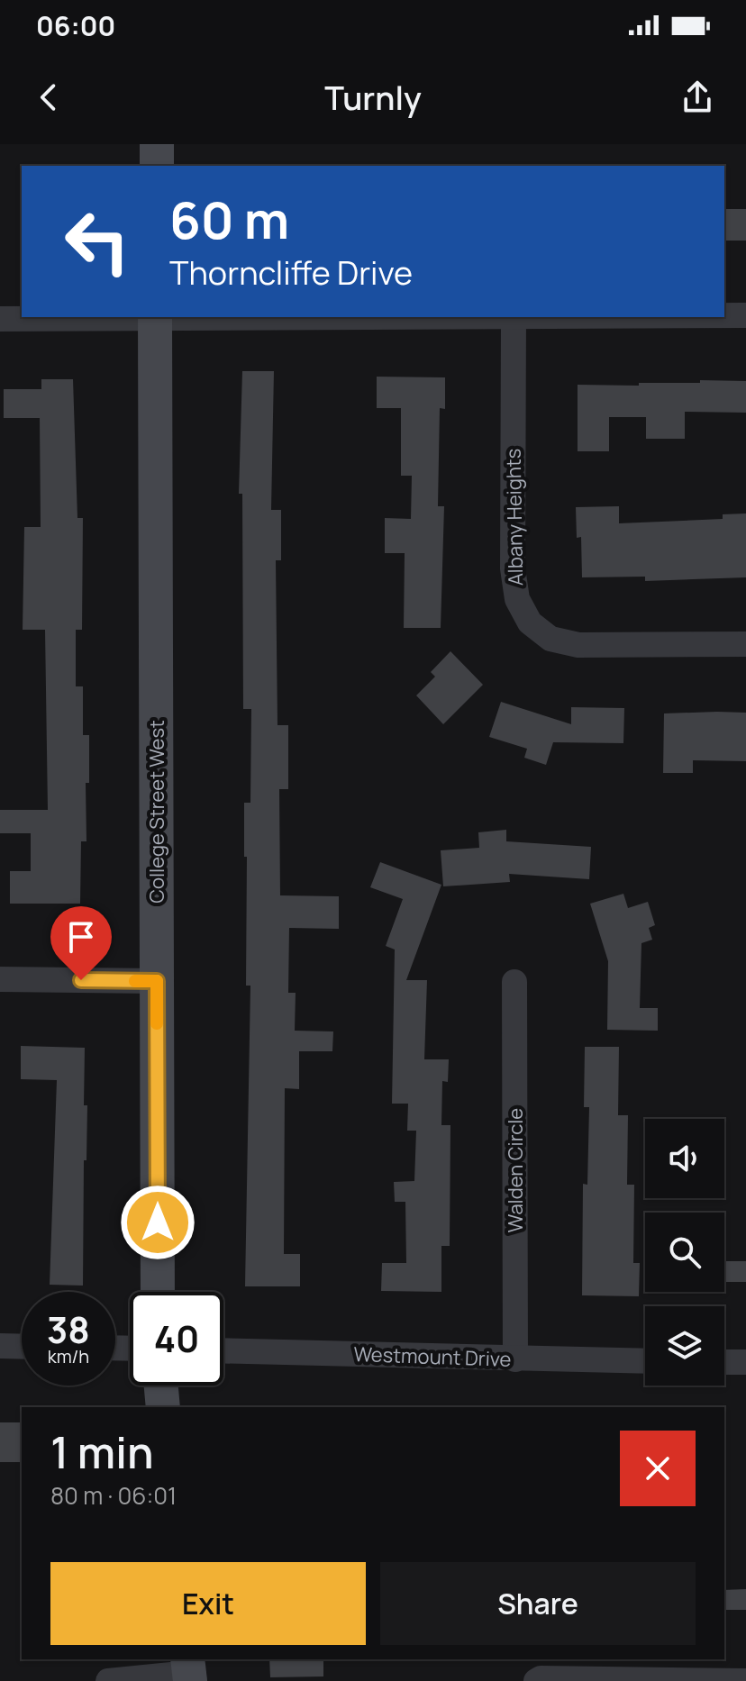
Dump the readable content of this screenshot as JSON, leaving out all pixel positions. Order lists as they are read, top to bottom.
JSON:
{
  "streets": {
    "street": [
      "Albany Heights",
      "College Street West",
      "Walden Circle",
      "Westmount Drive"
    ]
  },
  "crossings": [
    ["Walden Circle", "Westmount Drive"]
  ],
  "page": {
    "status": "06:00",
    "header": "Turnly",
    "turn": ["60 m", "Thorncliffe Drive"],
    "speed": "38 km/h",
    "limit": "40",
    "heading": ["1 min", "80 m · 06:01"],
    "buttons": ["Exit", "Share"]
  }
}
